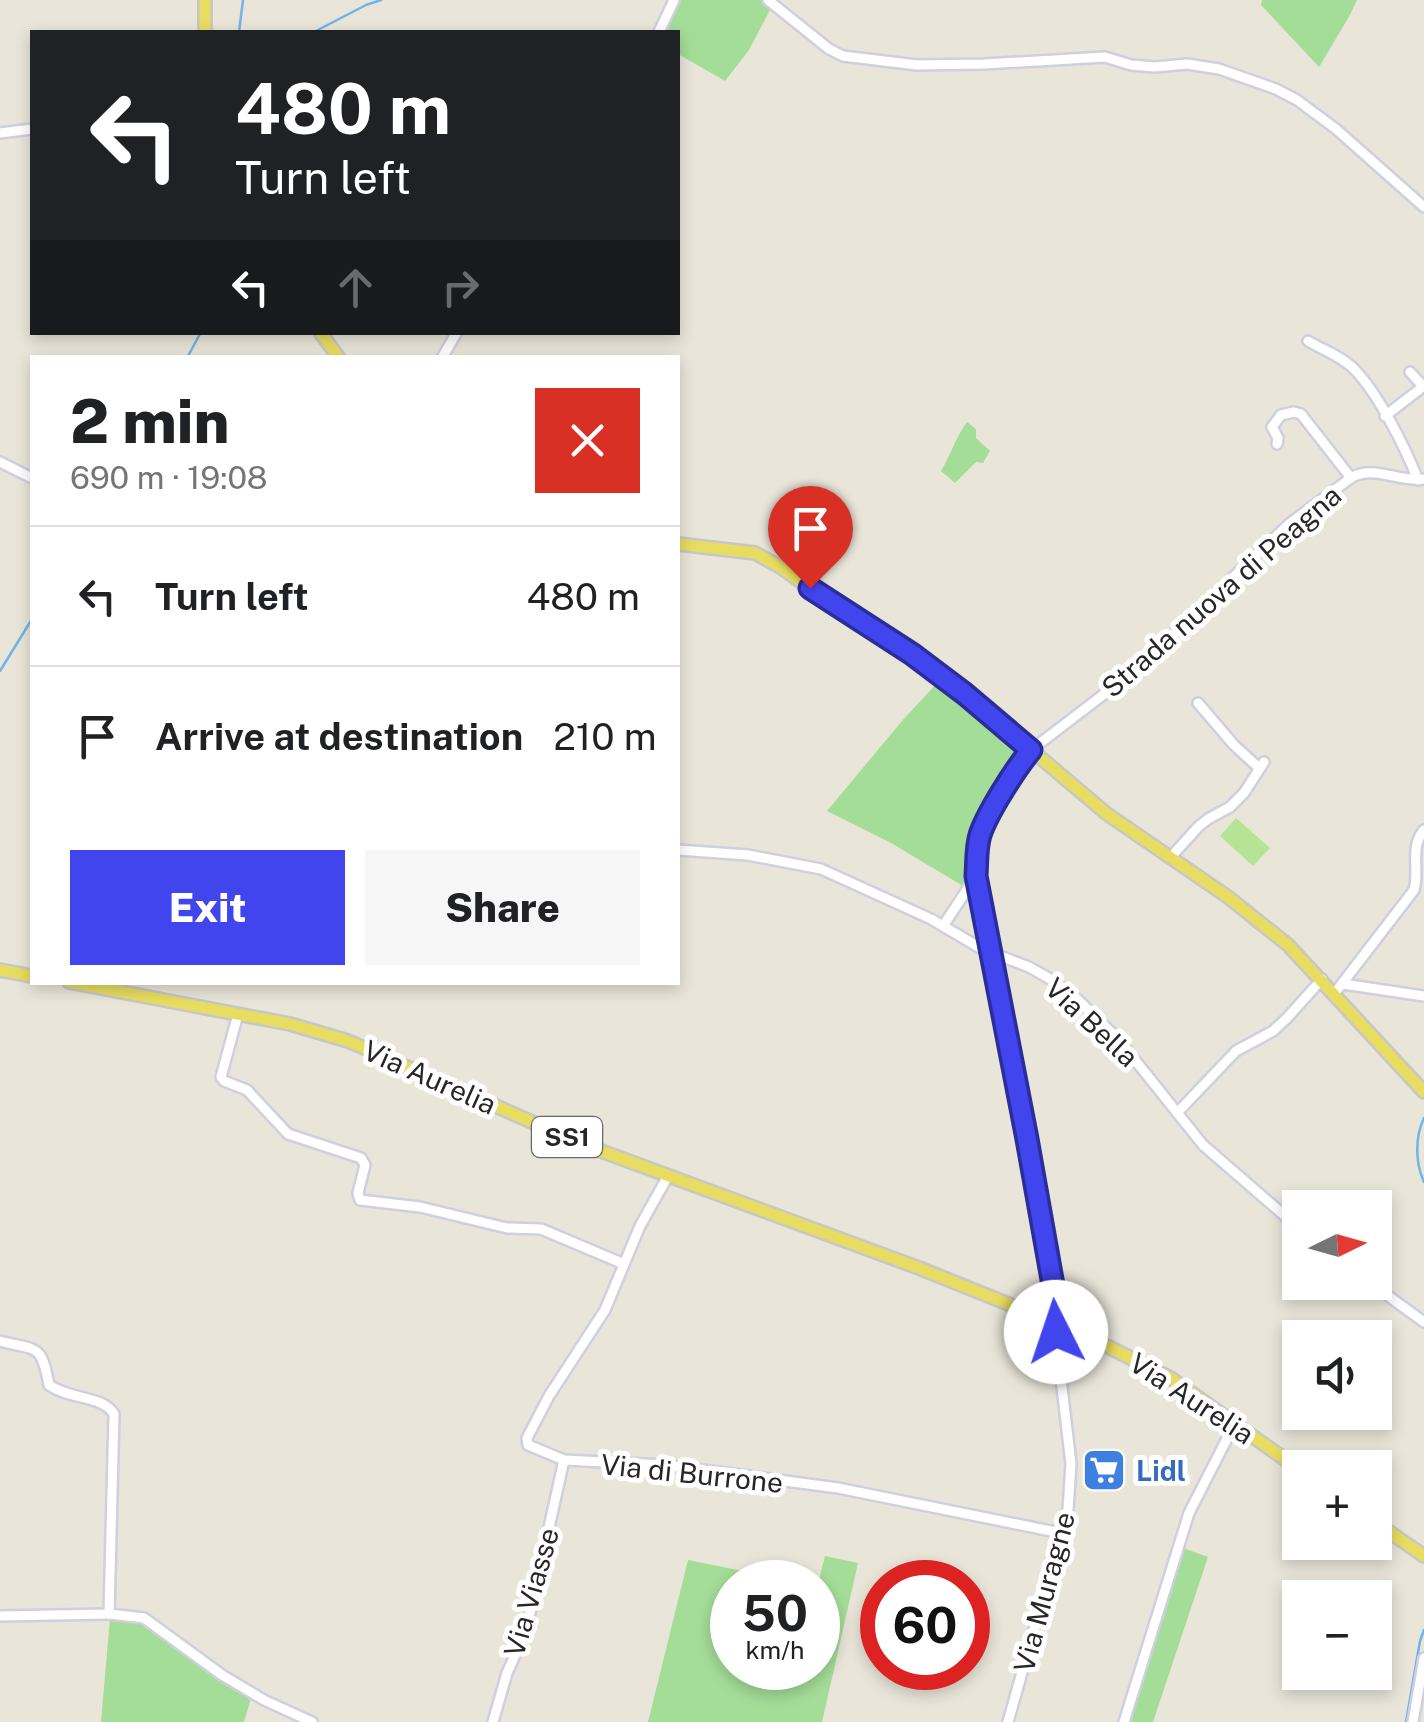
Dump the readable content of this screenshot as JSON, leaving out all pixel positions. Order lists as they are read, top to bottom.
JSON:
{
  "streets": {
    "main road": ["Via Aurelia", "SS1"],
    "street": [
      "Strada nuova di Peagna",
      "Via Bella",
      "Via di Burrone",
      "Via Viasse",
      "Via Muragne"
    ]
  },
  "crossings": [
    ["Via Aurelia", "Via di Burrone"],
    ["Via Aurelia", "Via Muragne"],
    ["Via di Burrone", "Via Viasse"],
    ["Via di Burrone", "Via Muragne"]
  ],
  "places": {
    "supermarket": ["Lidl"]
  },
  "north": "right",
  "page": {
    "turn": ["480 m", "Turn left"],
    "heading": ["2 min", "690 m · 19:08"],
    "list": [
      {
        "name": "Turn left",
        "value": "480 m"
      },
      {
        "name": "Arrive at destination",
        "value": "210 m"
      }
    ],
    "buttons": ["Exit", "Share"],
    "map_buttons": ["+", "−"],
    "speed": "50 km/h",
    "limit": "60"
  }
}
